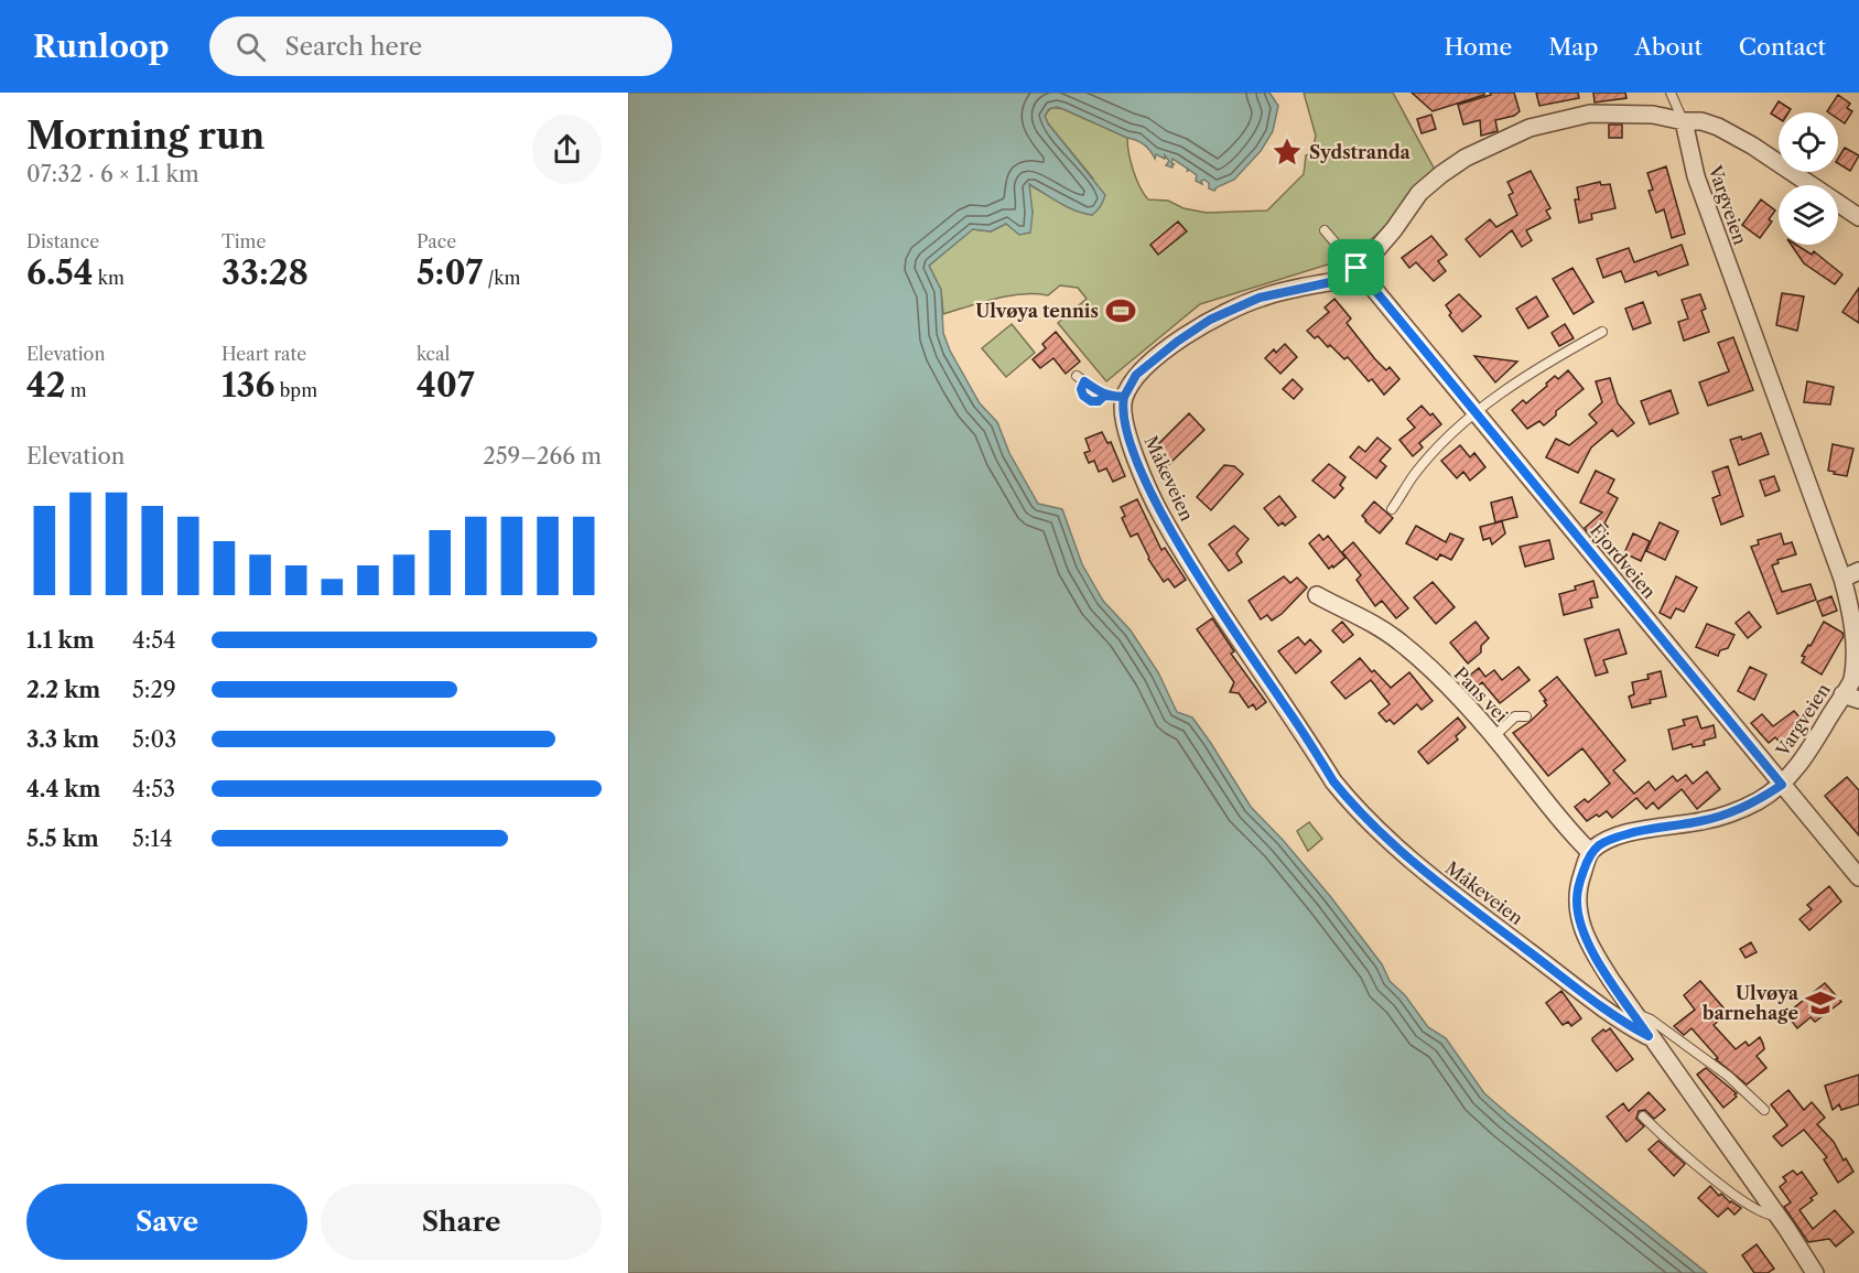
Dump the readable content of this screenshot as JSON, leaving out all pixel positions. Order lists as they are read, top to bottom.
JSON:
{
  "streets": {
    "street": [
      "Vargveien",
      "Måkeveien",
      "Fjordveien",
      "Pans vei"
    ]
  },
  "crossings": [
    ["Vargveien", "Fjordveien"],
    ["Vargveien", "Pans vei"]
  ],
  "places": {
    "place": ["Sydstranda"],
    "sports": ["Ulvøya tennis"],
    "school or university": ["Ulvøya barnehage"]
  },
  "page": {
    "header": "Runloop",
    "search": "Search here",
    "nav": [
      "Home",
      "Map",
      "About",
      "Contact"
    ],
    "heading": ["Morning run", "07:32 · 6 × 1.1 km"],
    "stats": [
      ["Distance", "6.54 km"],
      ["Time", "33:28"],
      ["Pace", "5:07 /km"],
      ["Elevation", "42 m"],
      ["Heart rate", "136 bpm"],
      ["kcal", "407"]
    ],
    "chart": ["Elevation", "259–266 m"],
    "list": [
      {
        "name": "1.1 km",
        "note": "4:54"
      },
      {
        "name": "2.2 km",
        "note": "5:29"
      },
      {
        "name": "3.3 km",
        "note": "5:03"
      },
      {
        "name": "4.4 km",
        "note": "4:53"
      },
      {
        "name": "5.5 km",
        "note": "5:14"
      }
    ],
    "buttons": ["Save", "Share"]
  }
}
